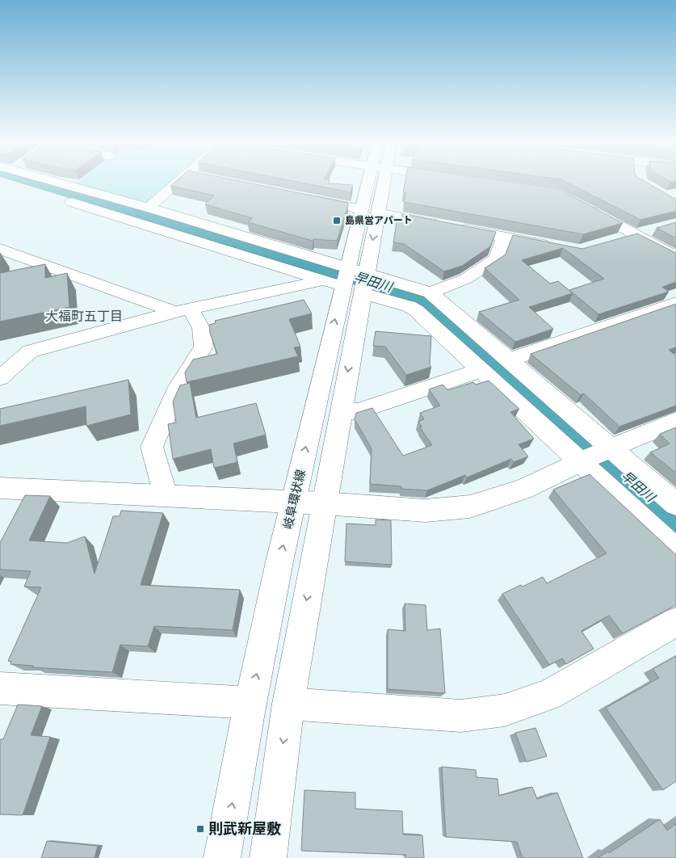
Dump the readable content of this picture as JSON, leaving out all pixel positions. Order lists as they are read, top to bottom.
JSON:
{
  "streets": {
    "street": ["岐阜環状線"]
  },
  "districts": ["大福町五丁目"],
  "water": ["早田川"],
  "places": {
    "transit": ["島県営アパート", "則武新屋敷"]
  }
}
